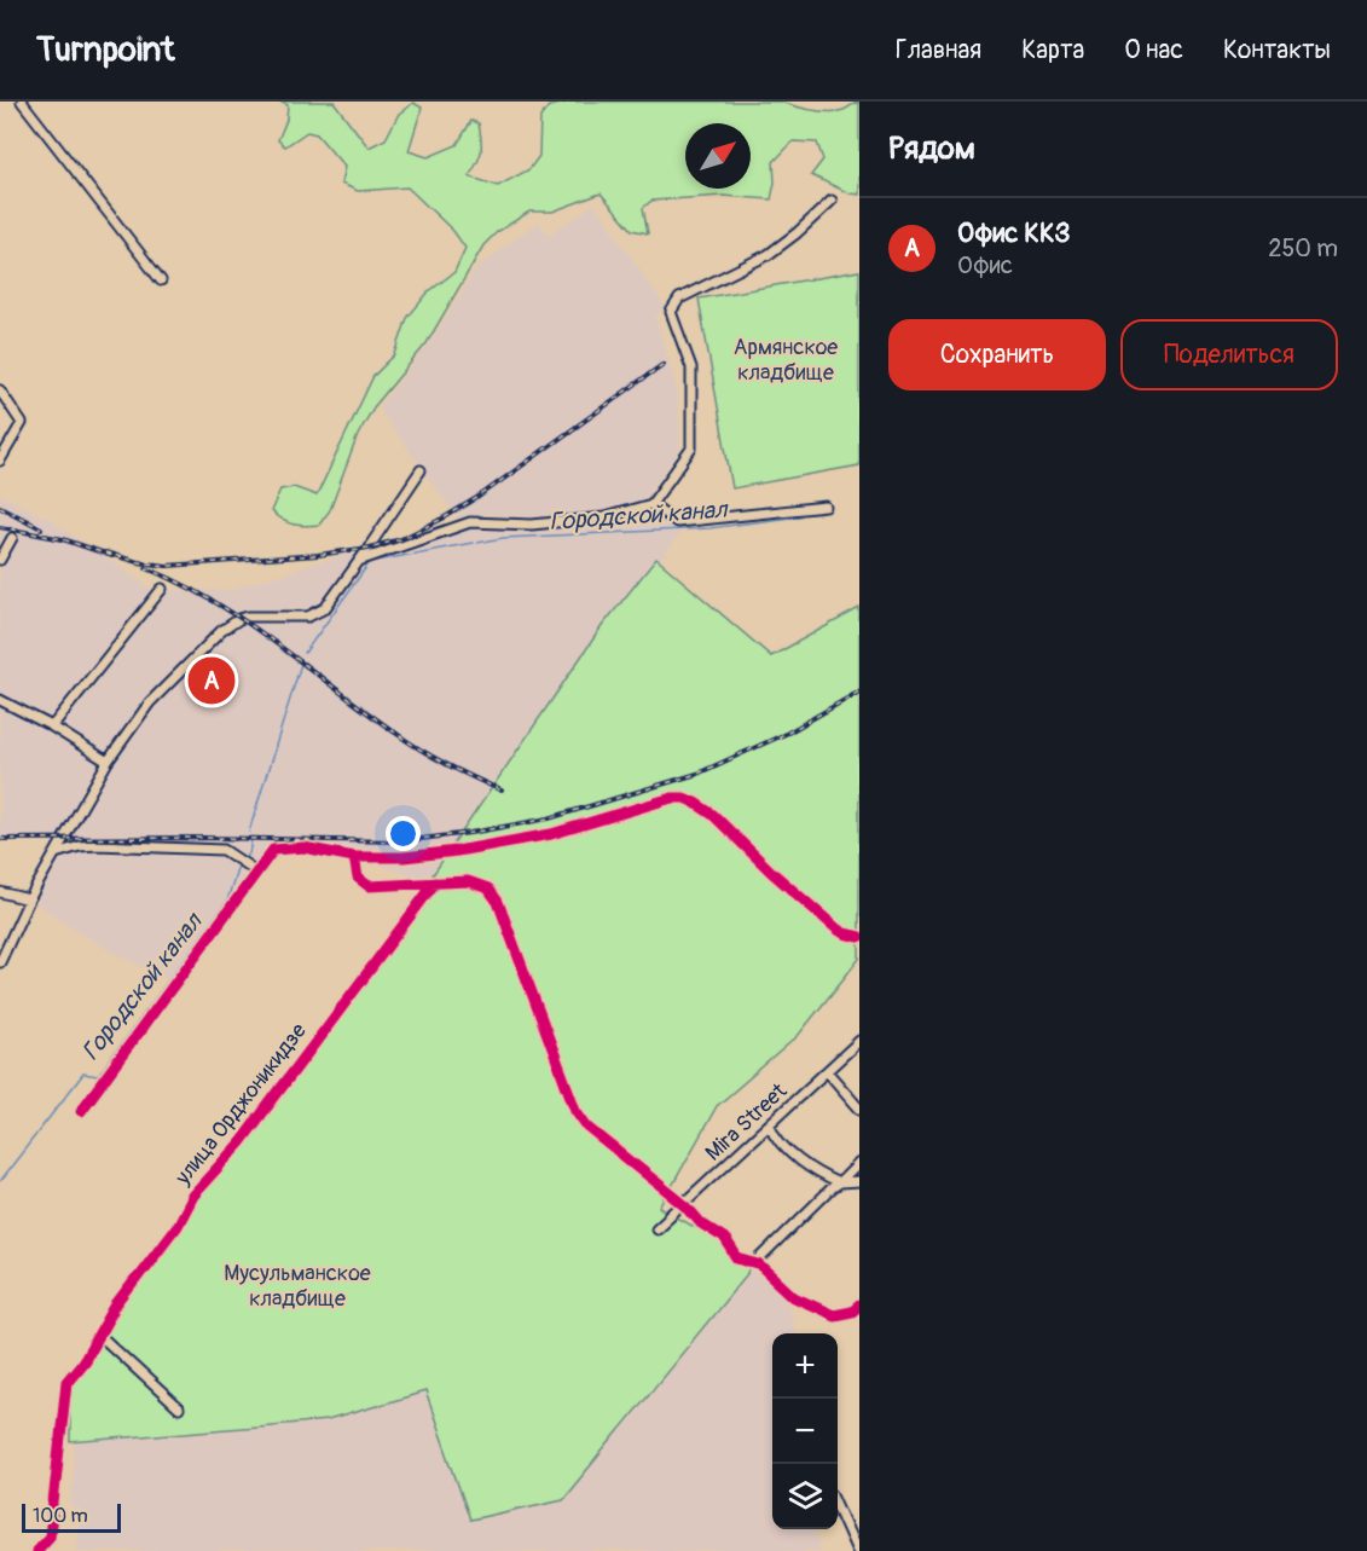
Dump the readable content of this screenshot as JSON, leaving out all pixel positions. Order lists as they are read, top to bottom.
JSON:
{
  "streets": {
    "street": ["улица Орджоникидзе", "Mira Street"]
  },
  "water": ["Городской канал"],
  "parks": ["Армянское кладбище", "Мусульманское кладбище"],
  "scale_bar": "100 m",
  "north": "top right",
  "page": {
    "header": "Turnpoint",
    "nav": [
      "Главная",
      "Карта",
      "О нас",
      "Контакты"
    ],
    "heading": "Рядом",
    "list": [
      {
        "mark": "A",
        "name": "Офис ККЗ",
        "note": "Офис",
        "value": "250 m"
      }
    ],
    "buttons": ["Сохранить", "Поделиться"],
    "pins": "A",
    "map_buttons": ["+", "−"],
    "scale": "100 m"
  }
}
